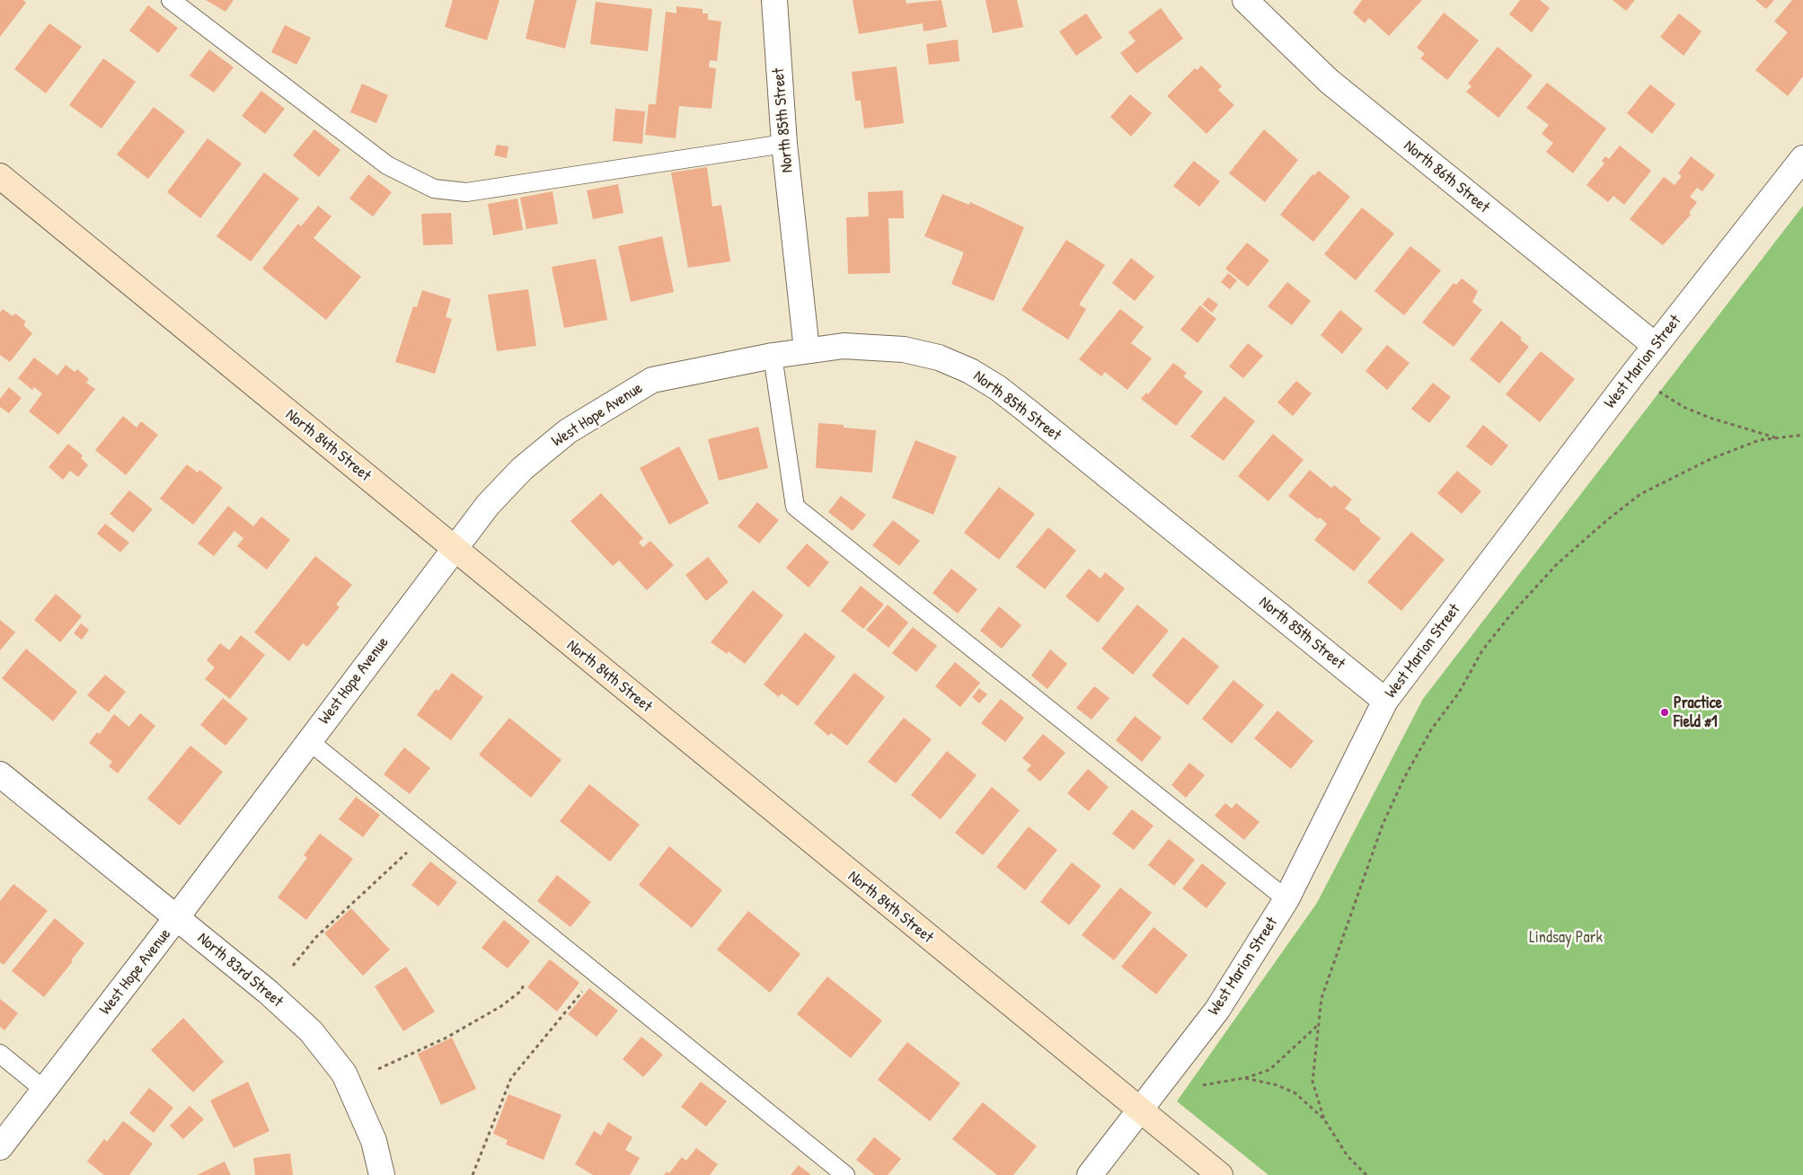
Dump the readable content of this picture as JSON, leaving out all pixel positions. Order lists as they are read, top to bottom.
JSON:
{
  "streets": {
    "street": [
      "North 85th Street",
      "North 86th Street",
      "West Marion Street",
      "West Hope Avenue",
      "North 84th Street",
      "North 83rd Street"
    ]
  },
  "crossings": [
    ["North 85th Street", "West Marion Street"],
    ["North 85th Street", "West Hope Avenue"],
    ["North 86th Street", "West Marion Street"],
    ["West Marion Street", "North 84th Street"],
    ["West Hope Avenue", "North 84th Street"],
    ["West Hope Avenue", "North 83rd Street"]
  ],
  "parks": ["Lindsay Park"],
  "places": ["Practice Field #1"]
}
